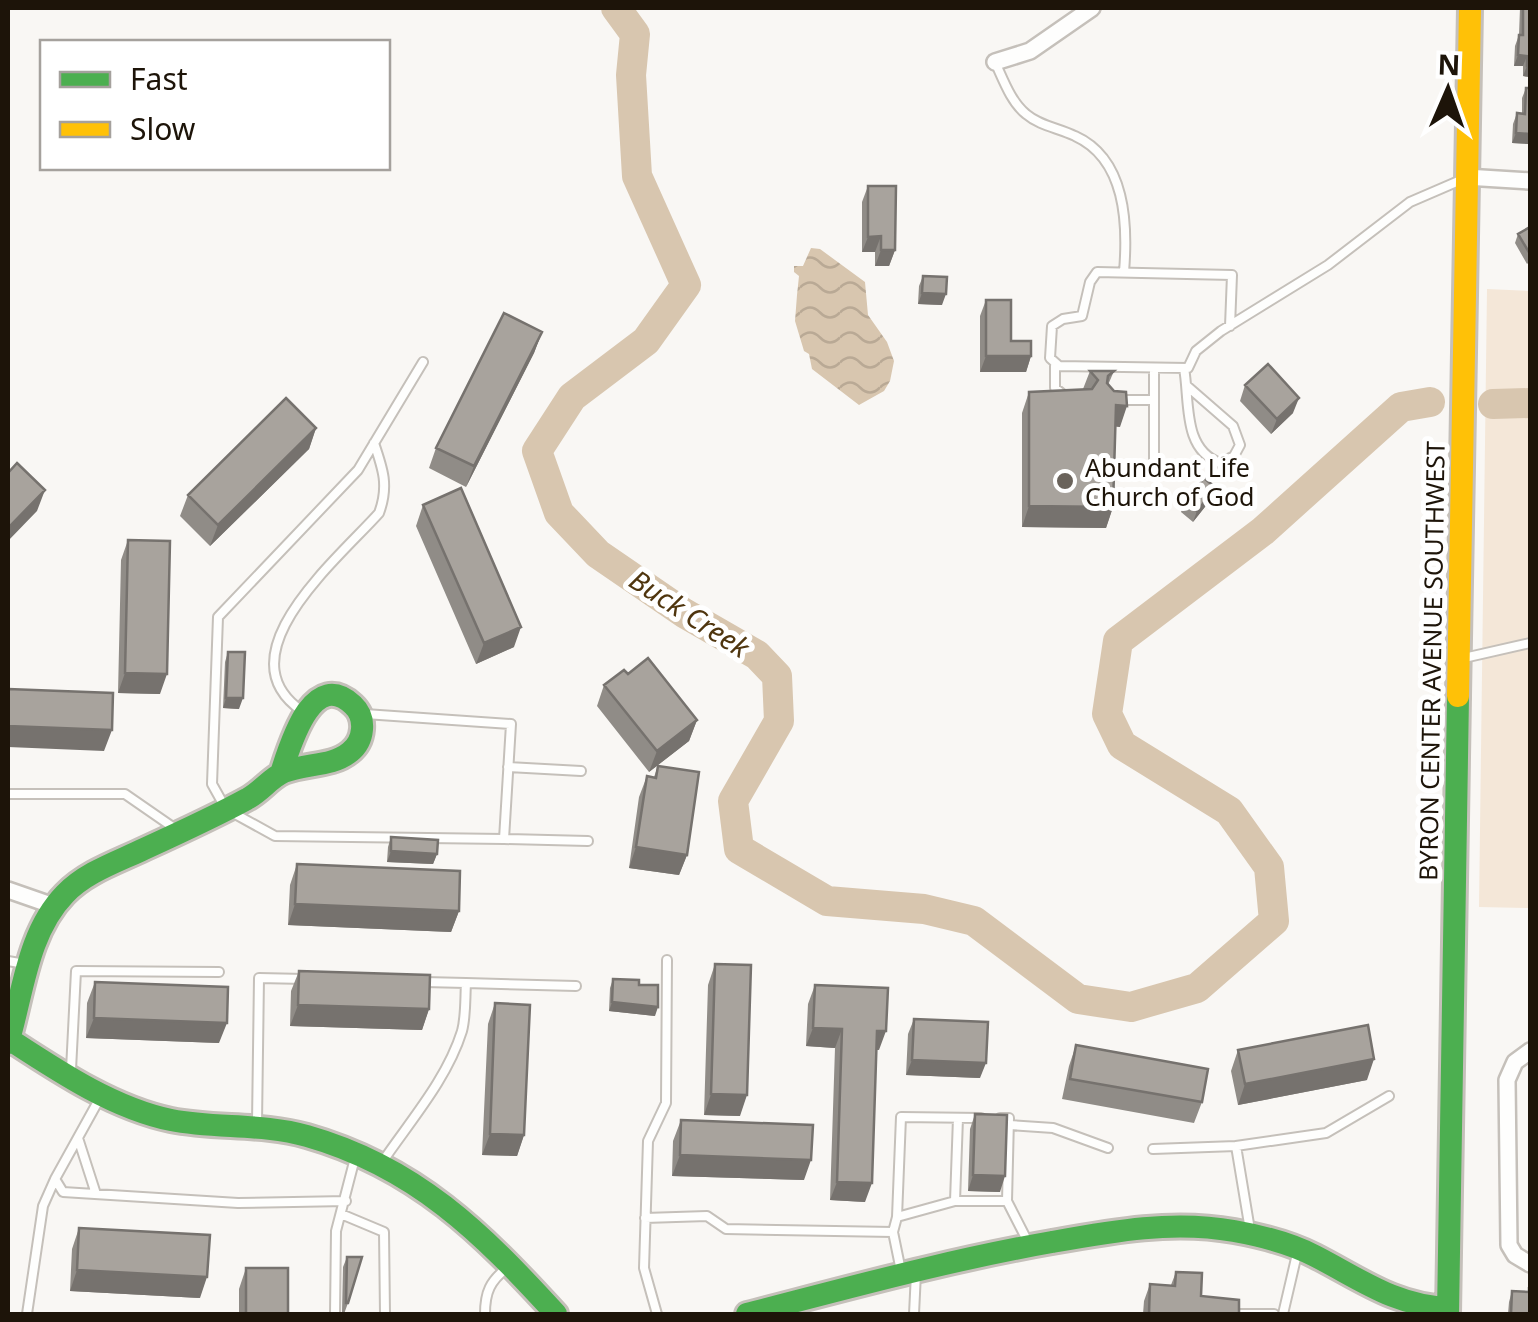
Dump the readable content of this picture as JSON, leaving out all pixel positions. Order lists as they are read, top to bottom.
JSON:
{
  "streets": {
    "street": ["BYRON CENTER AVENUE SOUTHWEST"]
  },
  "water": ["Buck Creek"],
  "places": ["Abundant Life Church of God"],
  "legend": ["Fast", "Slow"],
  "north": "top"
}
